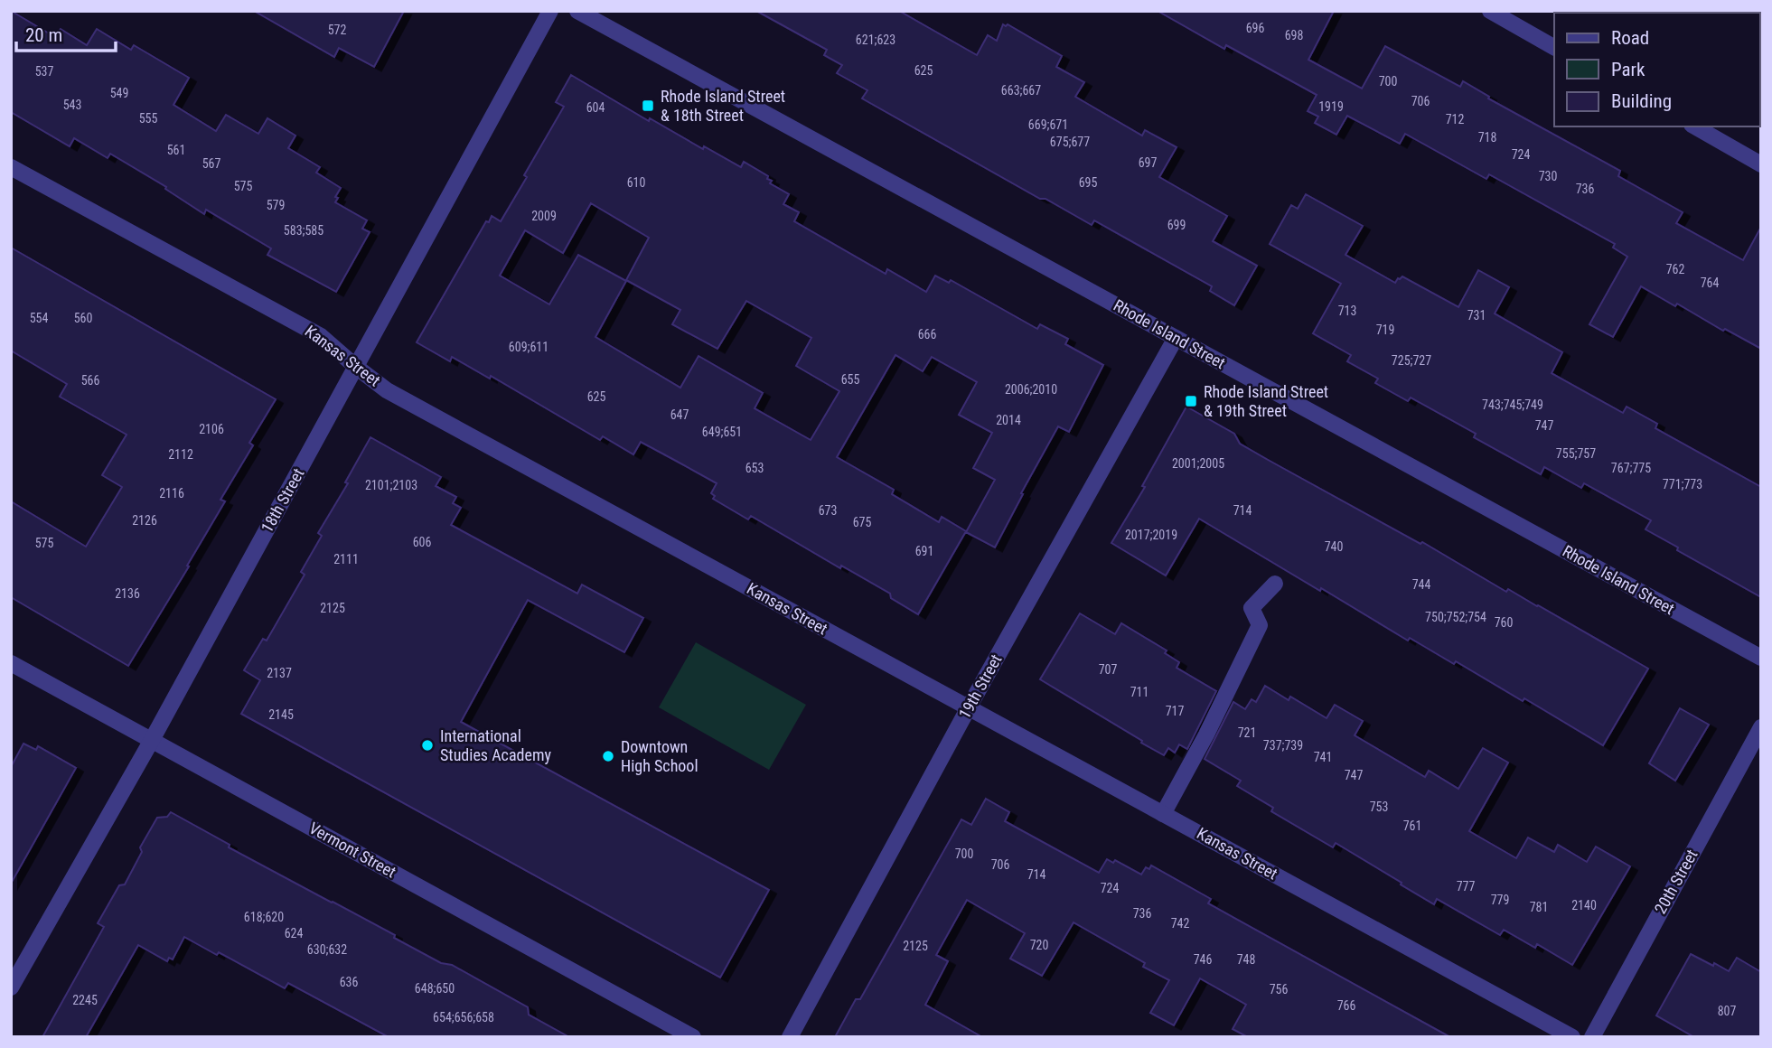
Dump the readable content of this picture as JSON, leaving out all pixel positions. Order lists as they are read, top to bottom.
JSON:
{
  "streets": {
    "street": [
      "Rhode Island Street",
      "Kansas Street",
      "18th Street",
      "19th Street",
      "Vermont Street",
      "20th Street"
    ]
  },
  "crossings": [
    ["Rhode Island Street", "19th Street"],
    ["Kansas Street", "18th Street"],
    ["Kansas Street", "19th Street"],
    ["18th Street", "Vermont Street"]
  ],
  "places": {
    "transit": ["Rhode Island Street & 18th Street", "Rhode Island Street & 19th Street"],
    "other": ["International Studies Academy", "Downtown High School"]
  },
  "house_numbers": [
    "696",
    "572",
    "698",
    "621;623",
    "625",
    "537",
    "700",
    "663;667",
    "549",
    "706",
    "543",
    "1919",
    "604",
    "555",
    "712",
    "669;671",
    "718",
    "675;677",
    "561",
    "724",
    "697",
    "567",
    "730",
    "610",
    "695",
    "575",
    "736",
    "579",
    "2009",
    "699",
    "583;585",
    "762",
    "764",
    "713",
    "731",
    "554",
    "560",
    "719",
    "666",
    "609;611",
    "725;727",
    "655",
    "566",
    "2006;2010",
    "625",
    "743;745;749",
    "647",
    "2014",
    "747",
    "2106",
    "649;651",
    "755;757",
    "2112",
    "2001;2005",
    "653",
    "767;775",
    "771;773",
    "2101;2103",
    "2116",
    "673",
    "714",
    "2126",
    "675",
    "2017;2019",
    "606",
    "575",
    "740",
    "691",
    "2111",
    "744",
    "2136",
    "2125",
    "750;752;754",
    "760",
    "707",
    "2137",
    "711",
    "717",
    "2145",
    "721",
    "737;739",
    "741",
    "747",
    "753",
    "761",
    "700",
    "706",
    "714",
    "777",
    "724",
    "779",
    "2140",
    "781",
    "736",
    "618;620",
    "742",
    "624",
    "720",
    "2125",
    "630;632",
    "746",
    "748",
    "636",
    "648;650",
    "756",
    "2245",
    "766",
    "807",
    "654;656;658"
  ],
  "legend": ["Road", "Park", "Building"],
  "scale_bar": "20 m"
}
